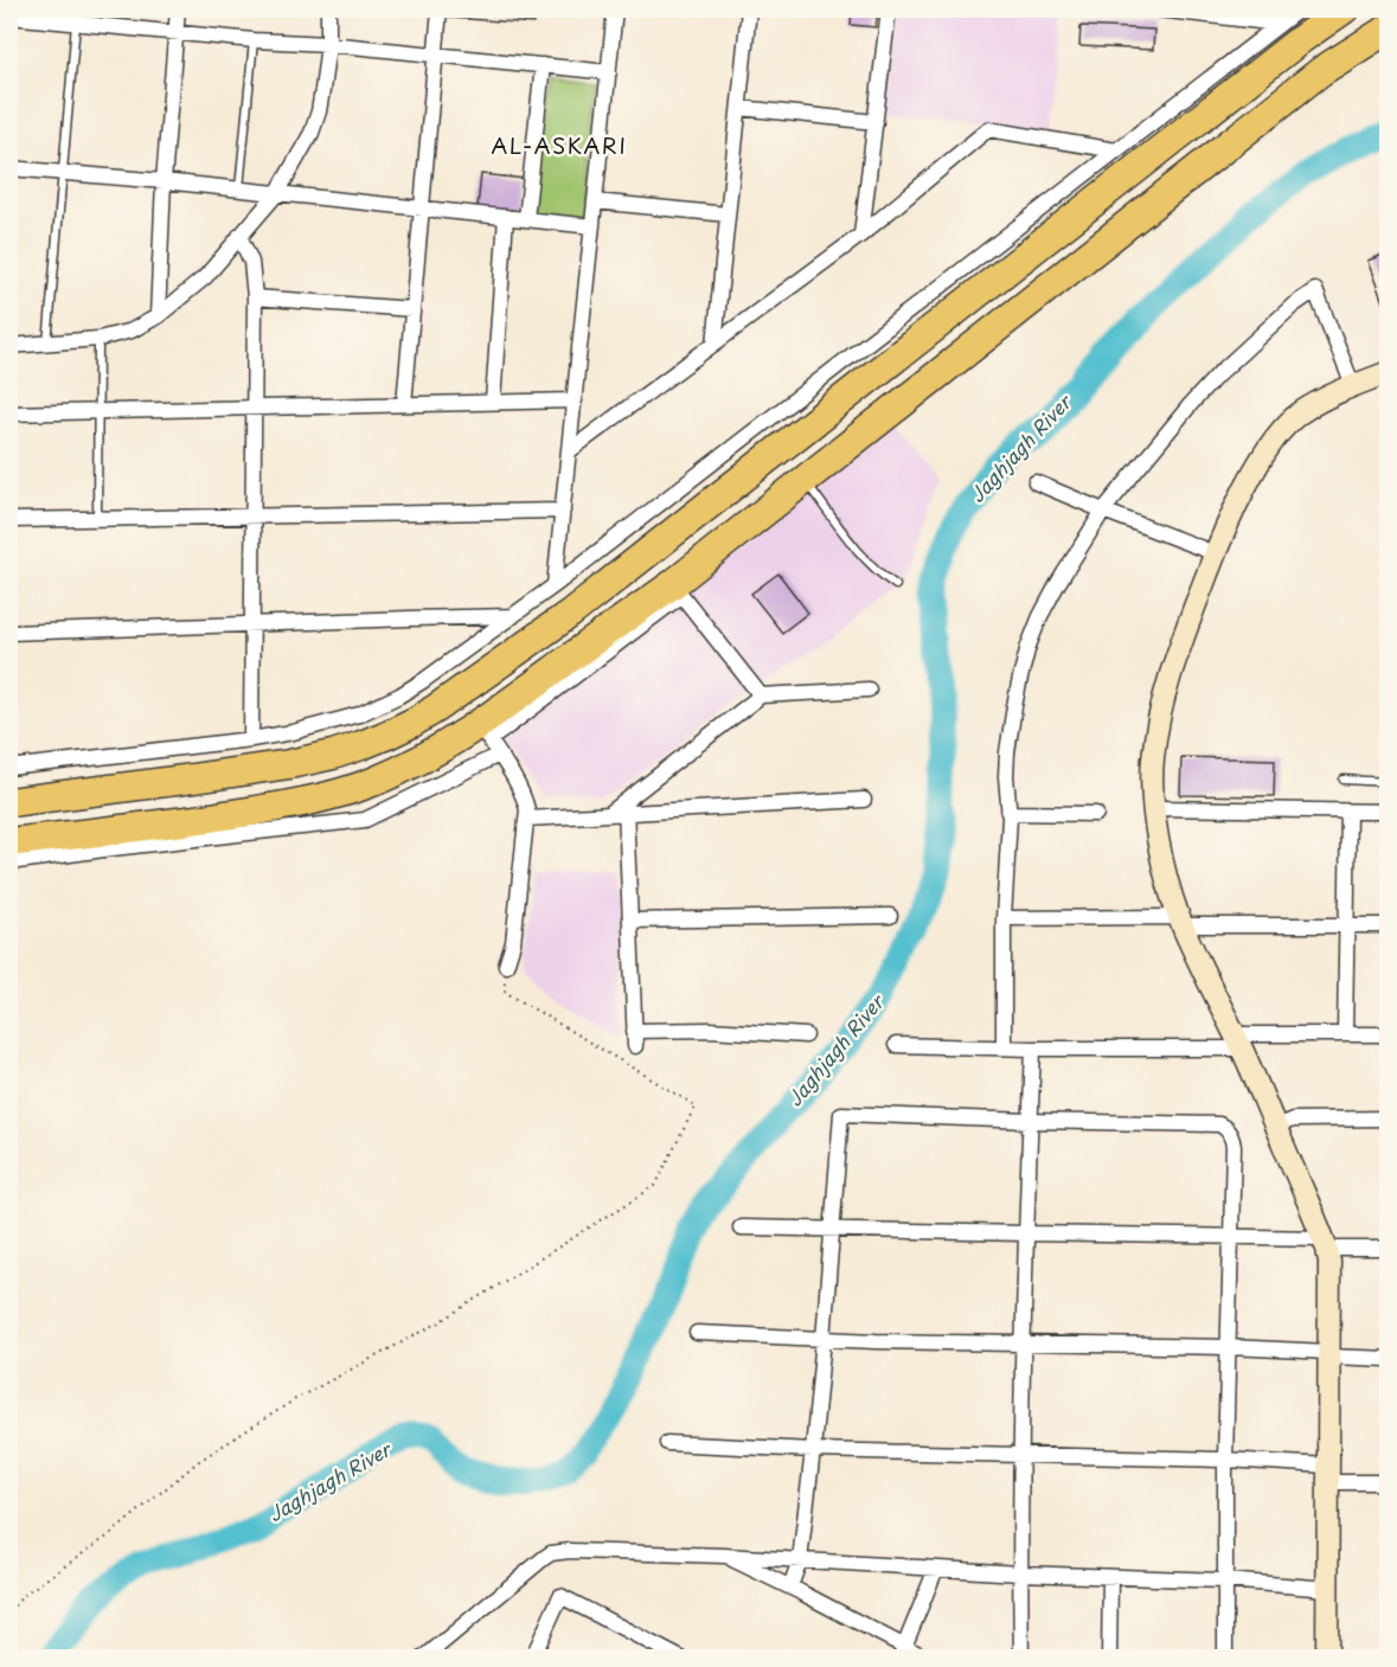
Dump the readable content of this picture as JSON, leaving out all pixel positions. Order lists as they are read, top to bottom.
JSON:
{
  "districts": ["AL-ASKARI"],
  "water": ["Jaghjagh River"]
}
